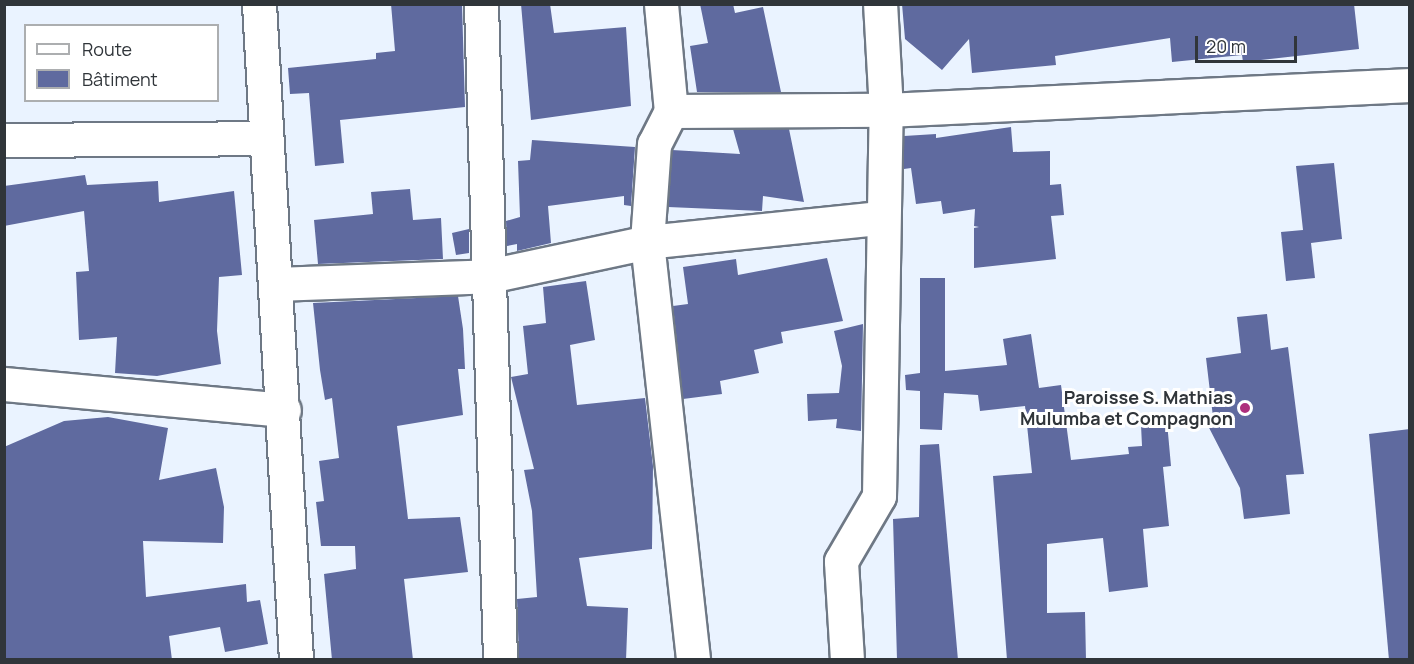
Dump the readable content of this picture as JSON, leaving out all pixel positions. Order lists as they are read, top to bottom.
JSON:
{
  "places": ["Paroisse S. Mathias Mulumba et Compagnon"],
  "legend": ["Route", "Bâtiment"],
  "scale_bar": "20 m"
}
